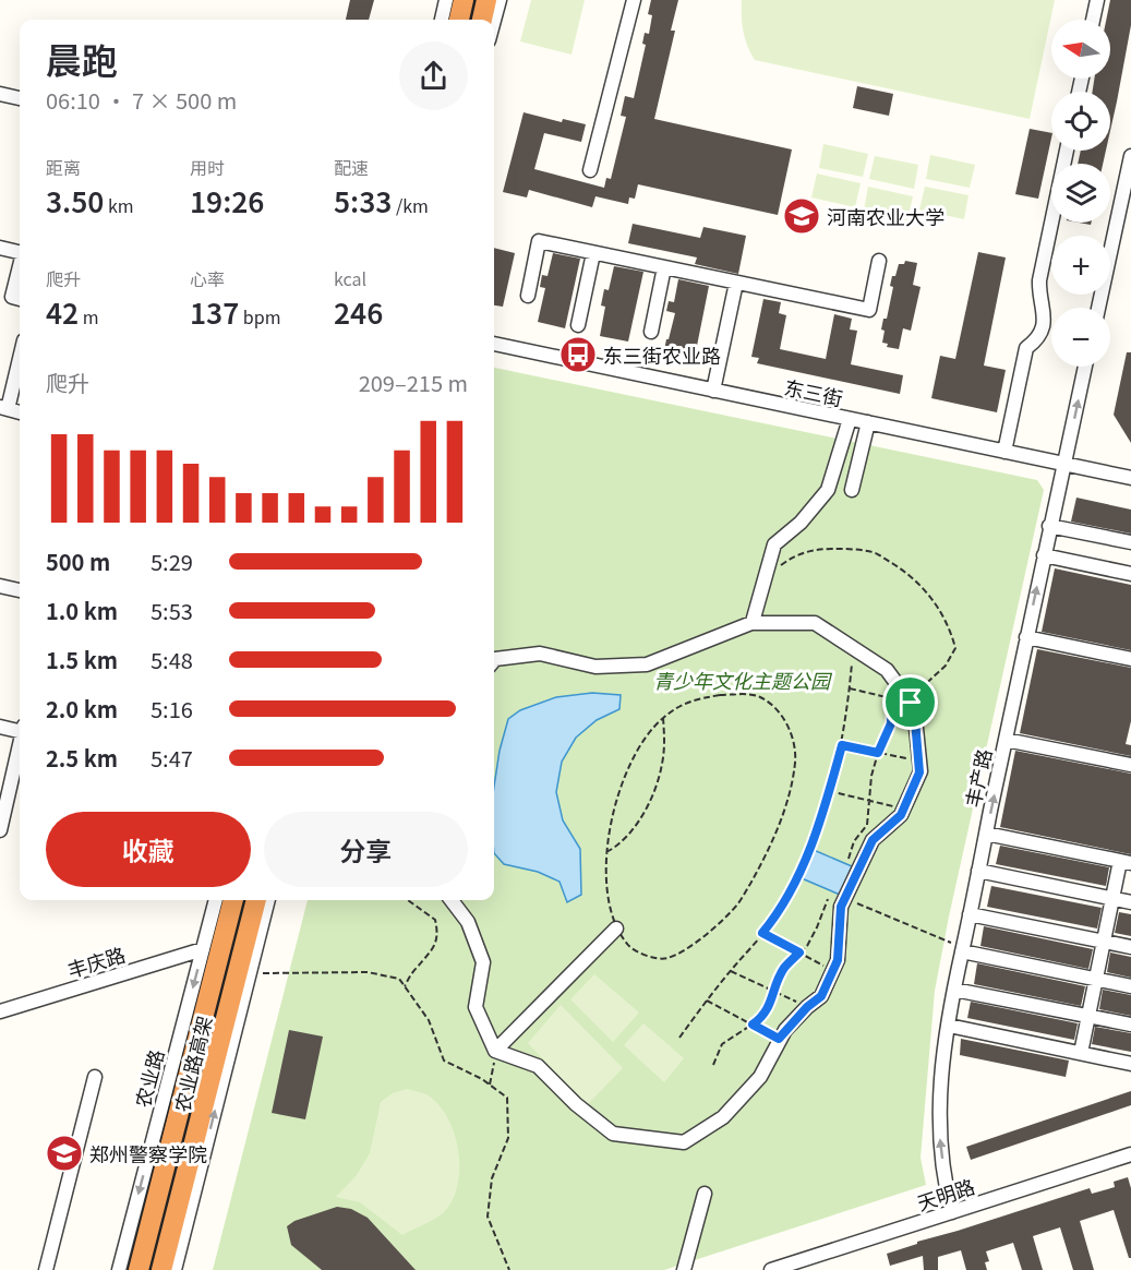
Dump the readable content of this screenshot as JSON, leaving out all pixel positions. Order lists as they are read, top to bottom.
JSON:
{
  "streets": {
    "highway": ["农业路高架"],
    "street": [
      "东三街",
      "丰产路",
      "丰庆路",
      "农业路",
      "天明路"
    ]
  },
  "crossings": [
    ["东三街", "丰产路"],
    ["丰产路", "天明路"],
    ["丰庆路", "农业路"]
  ],
  "parks": ["青少年文化主题公园"],
  "places": {
    "school or university": ["河南农业大学", "郑州警察学院"],
    "bus stop": ["东三街农业路"]
  },
  "north": "left",
  "page": {
    "map_buttons": ["+", "−"],
    "heading": ["晨跑", "06:10 · 7 × 500 m"],
    "stats": [
      ["距离", "3.50 km"],
      ["用时", "19:26"],
      ["配速", "5:33 /km"],
      ["爬升", "42 m"],
      ["心率", "137 bpm"],
      ["kcal", "246"]
    ],
    "chart": ["爬升", "209–215 m"],
    "list": [
      {
        "name": "500 m",
        "note": "5:29"
      },
      {
        "name": "1.0 km",
        "note": "5:53"
      },
      {
        "name": "1.5 km",
        "note": "5:48"
      },
      {
        "name": "2.0 km",
        "note": "5:16"
      },
      {
        "name": "2.5 km",
        "note": "5:47"
      }
    ],
    "buttons": ["收藏", "分享"]
  }
}
